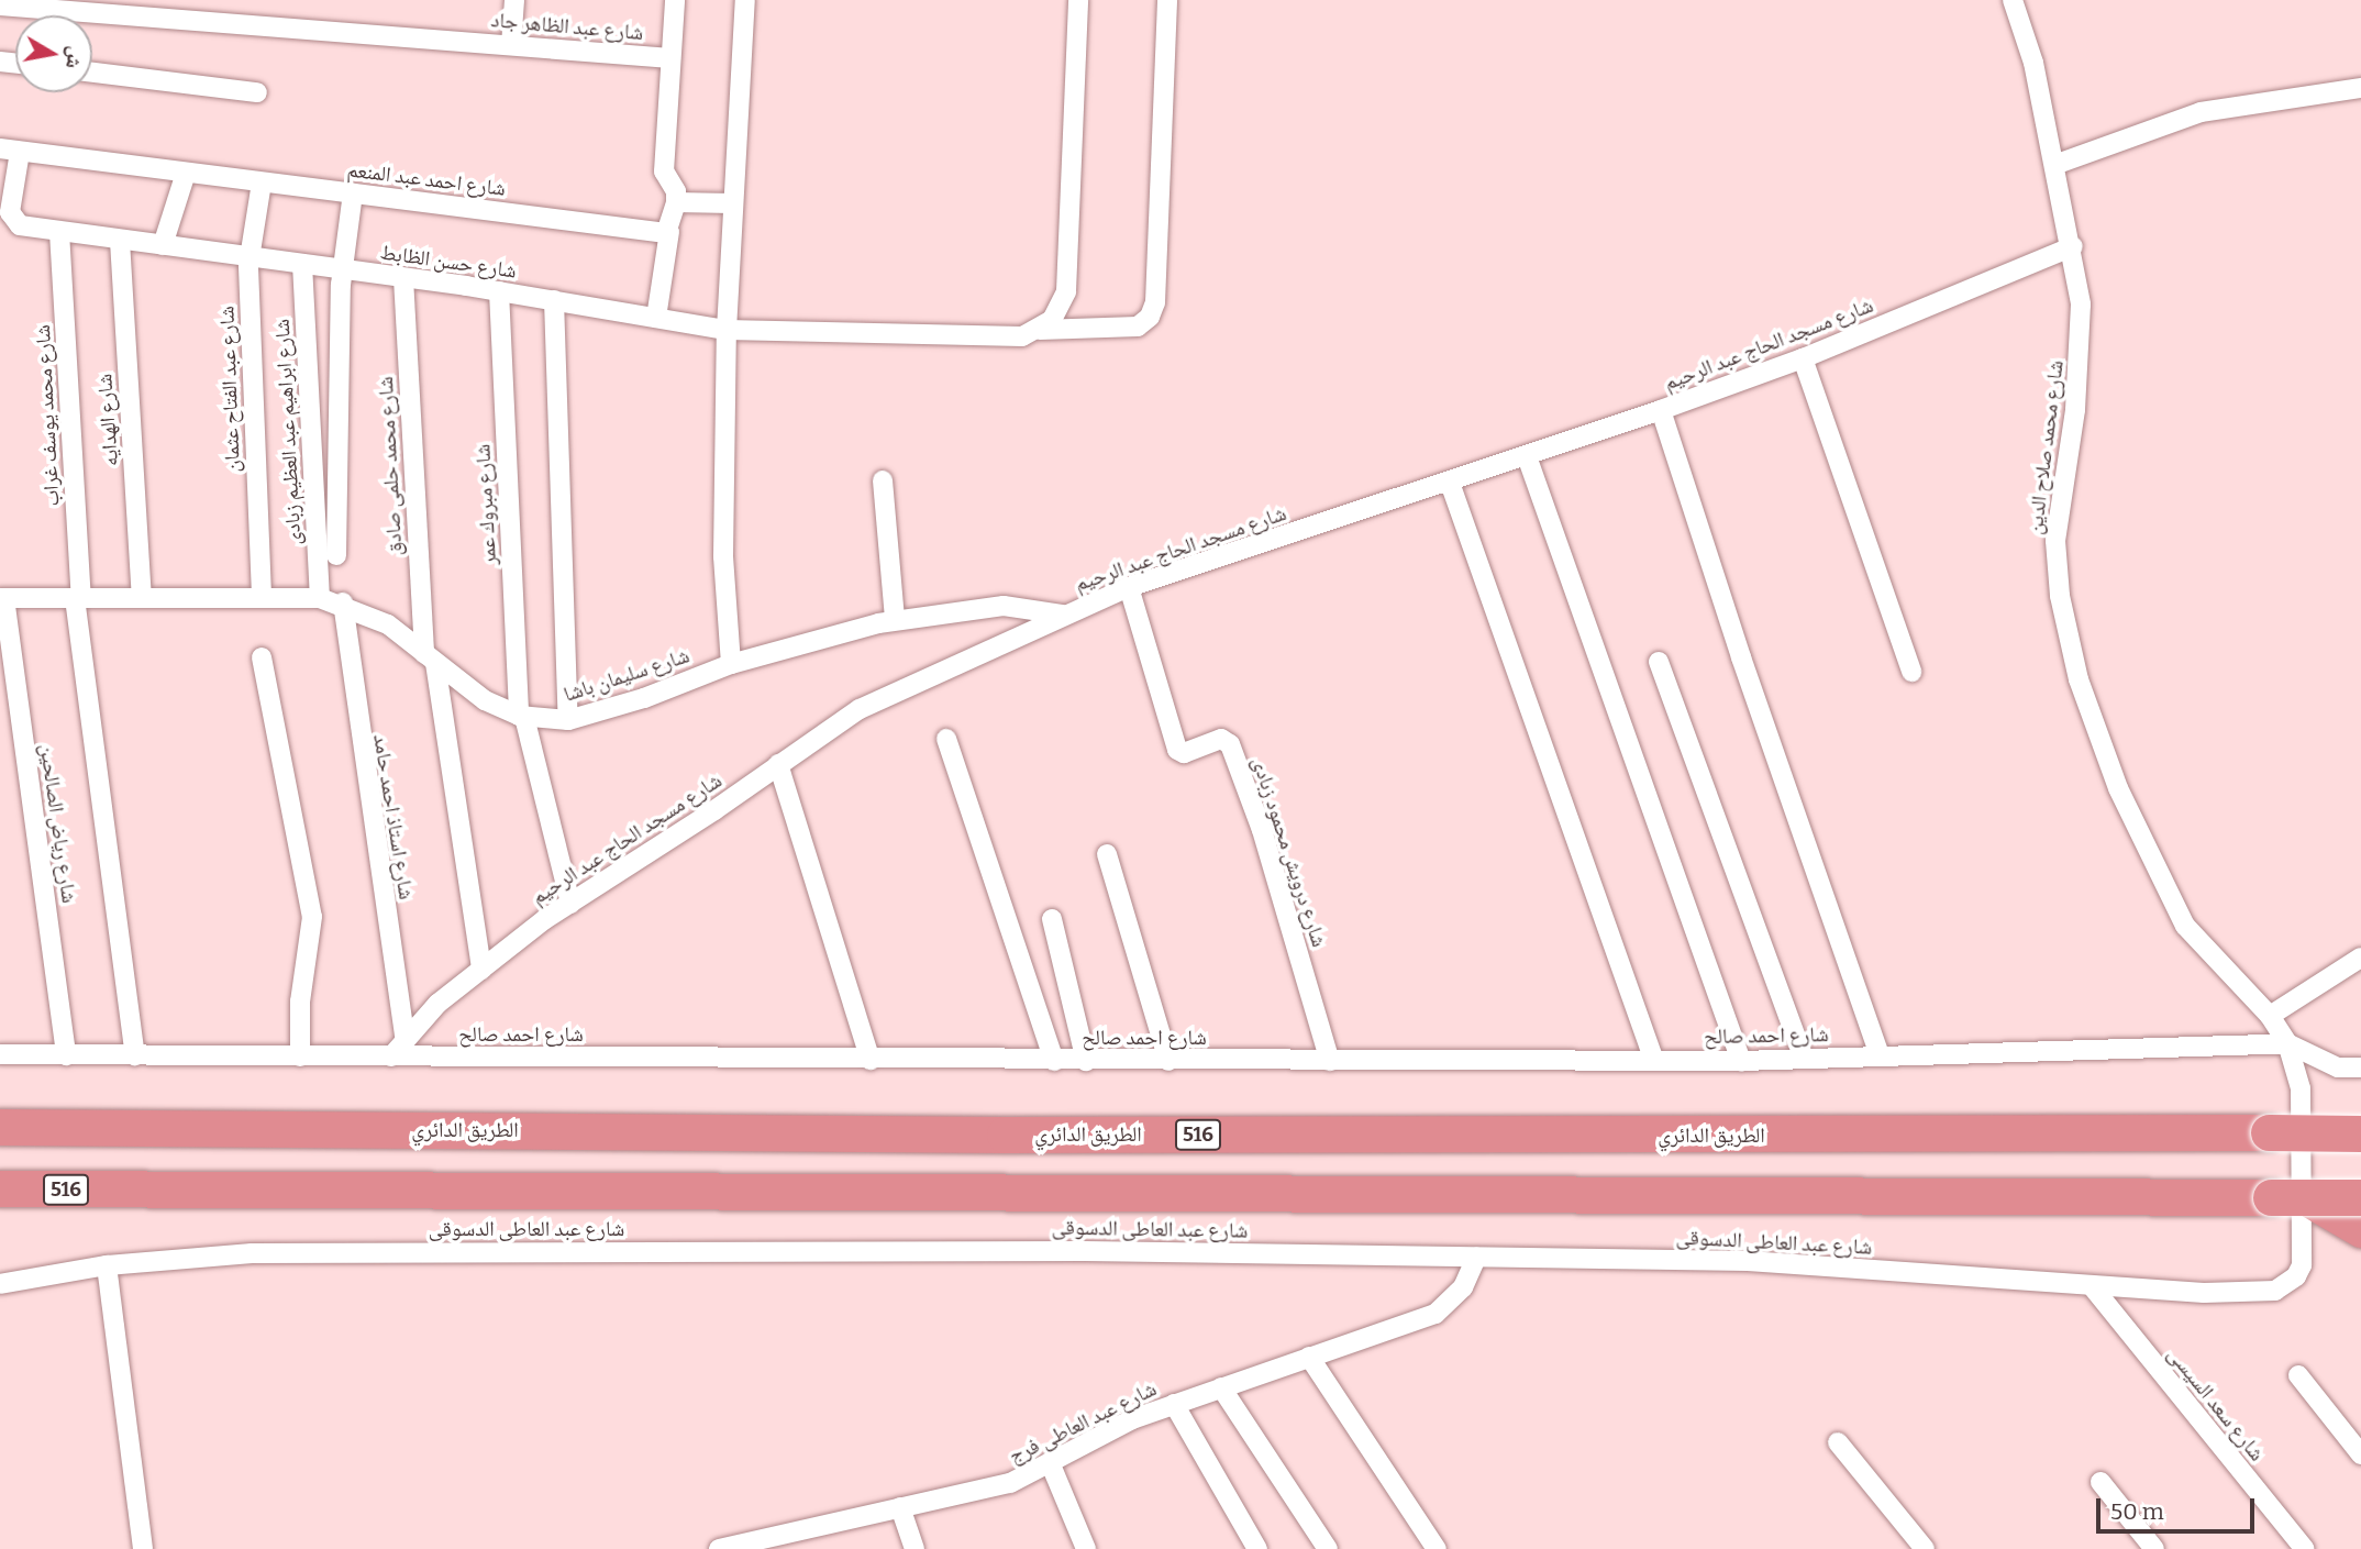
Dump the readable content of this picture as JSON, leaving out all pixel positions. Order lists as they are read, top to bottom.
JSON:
{
  "streets": {
    "highway": ["الطريق الدائري", "516"],
    "street": [
      "شارع عبد الظاهر جاد",
      "شارع احمد عبد المنعم",
      "شارع حسن الظابط",
      "شارع مسجد الحاج عبد الرحيم",
      "شارع عبد الفتاح عثمان",
      "شارع محمد يوسف غراب",
      "شارع الهدايه",
      "شارع ابراهيم عبد العظيم زبادى",
      "شارع محمد صلاح الدين",
      "شارع محمد حلمى صادق",
      "شارع مبروك عمر",
      "شارع سليمان باشا",
      "شارع استاذ احمد حامد",
      "شارع رياض الصالحين",
      "شارع درويش محمود زبادى",
      "شارع احمد صالح",
      "شارع عبد العاطى الدسوقى",
      "شارع سعد السيسى",
      "شارع عبد العاطى فرج"
    ]
  },
  "crossings": [
    ["شارع احمد عبد المنعم", "شارع حسن الظابط"],
    ["شارع احمد عبد المنعم", "شارع عبد الفتاح عثمان"],
    ["شارع حسن الظابط", "شارع عبد الفتاح عثمان"],
    ["شارع حسن الظابط", "شارع محمد يوسف غراب"],
    ["شارع حسن الظابط", "شارع الهدايه"],
    ["شارع حسن الظابط", "شارع ابراهيم عبد العظيم زبادى"],
    ["شارع حسن الظابط", "شارع محمد حلمى صادق"],
    ["شارع حسن الظابط", "شارع مبروك عمر"],
    ["شارع مسجد الحاج عبد الرحيم", "شارع محمد صلاح الدين"],
    ["شارع مسجد الحاج عبد الرحيم", "شارع محمد حلمى صادق"],
    ["شارع مسجد الحاج عبد الرحيم", "شارع مبروك عمر"],
    ["شارع مسجد الحاج عبد الرحيم", "شارع سليمان باشا"],
    ["شارع مسجد الحاج عبد الرحيم", "شارع استاذ احمد حامد"],
    ["شارع مسجد الحاج عبد الرحيم", "شارع درويش محمود زبادى"],
    ["شارع مسجد الحاج عبد الرحيم", "شارع احمد صالح"],
    ["شارع عبد الفتاح عثمان", "شارع سليمان باشا"],
    ["شارع محمد يوسف غراب", "شارع سليمان باشا"],
    ["شارع محمد يوسف غراب", "شارع احمد صالح"],
    ["شارع الهدايه", "شارع سليمان باشا"],
    ["شارع ابراهيم عبد العظيم زبادى", "شارع سليمان باشا"],
    ["شارع محمد صلاح الدين", "شارع احمد صالح"],
    ["شارع محمد صلاح الدين", "شارع عبد العاطى الدسوقى"],
    ["شارع محمد حلمى صادق", "شارع سليمان باشا"],
    ["شارع مبروك عمر", "شارع سليمان باشا"],
    ["شارع سليمان باشا", "شارع استاذ احمد حامد"],
    ["شارع سليمان باشا", "شارع رياض الصالحين"],
    ["شارع رياض الصالحين", "شارع احمد صالح"],
    ["شارع درويش محمود زبادى", "شارع احمد صالح"],
    ["شارع عبد العاطى الدسوقى", "شارع سعد السيسى"],
    ["شارع عبد العاطى الدسوقى", "شارع عبد العاطى فرج"]
  ],
  "scale_bar": "50 m",
  "north": "right"
}
